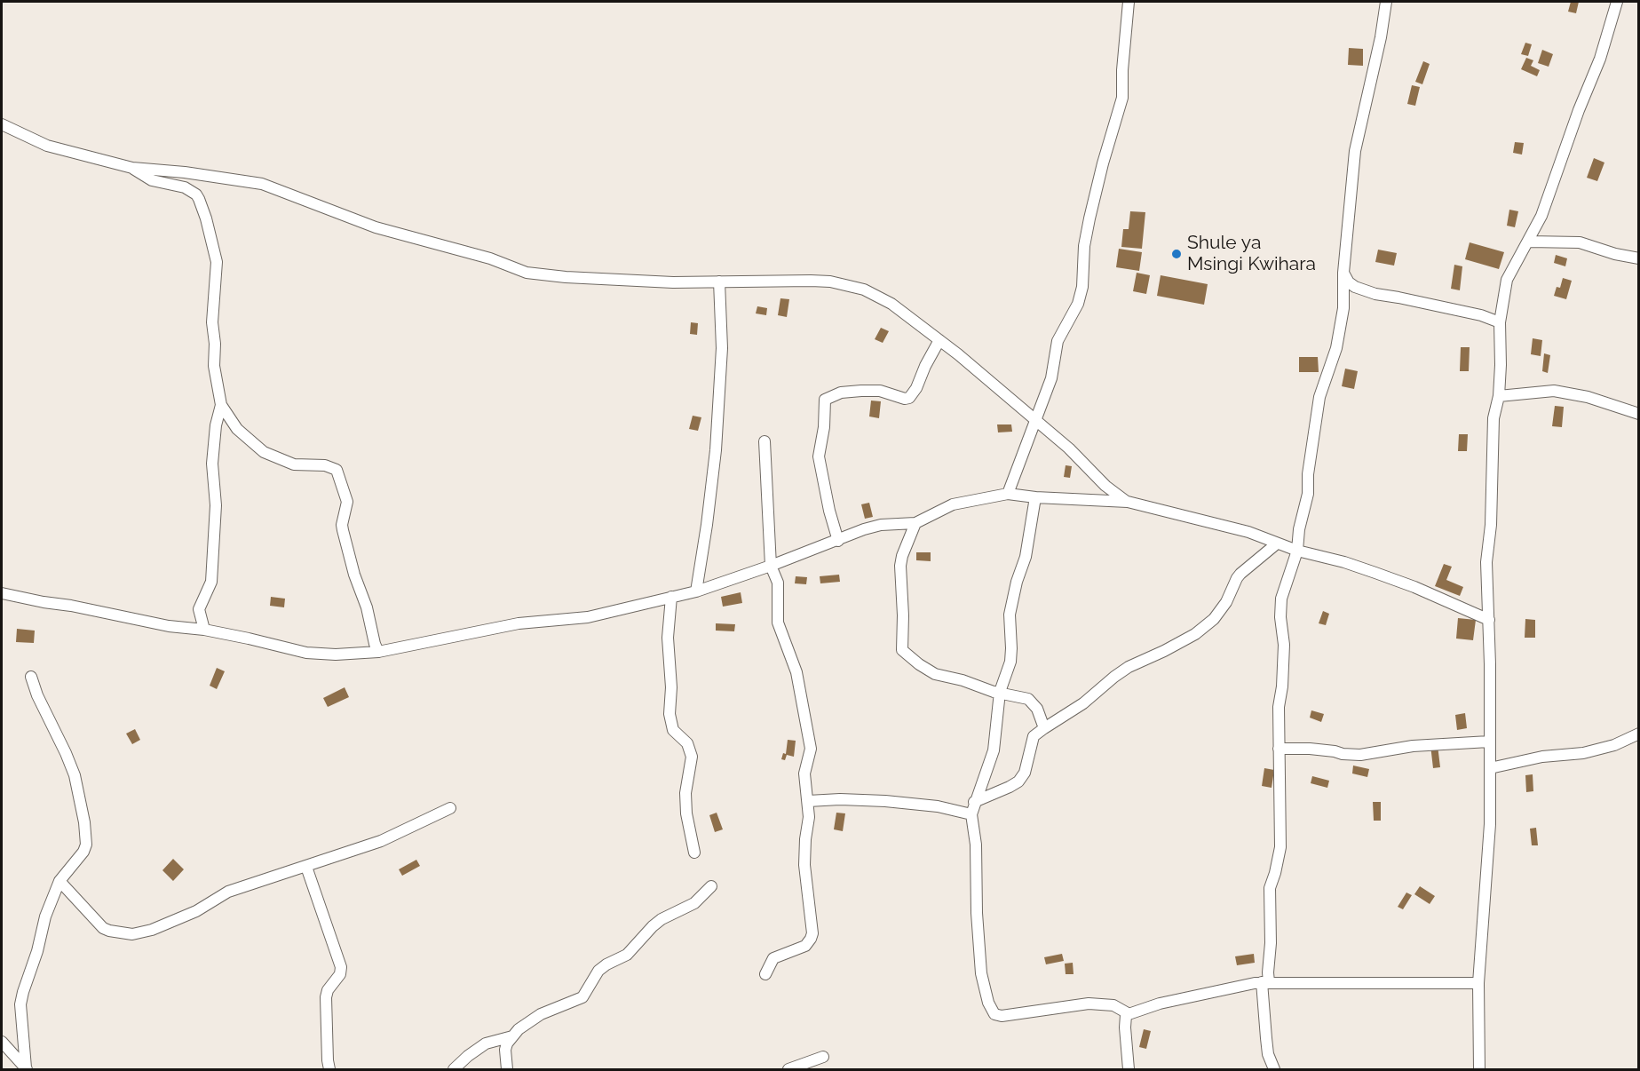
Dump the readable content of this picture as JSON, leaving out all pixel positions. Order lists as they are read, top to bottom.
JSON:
{
  "places": ["Shule ya Msingi Kwihara"]
}
